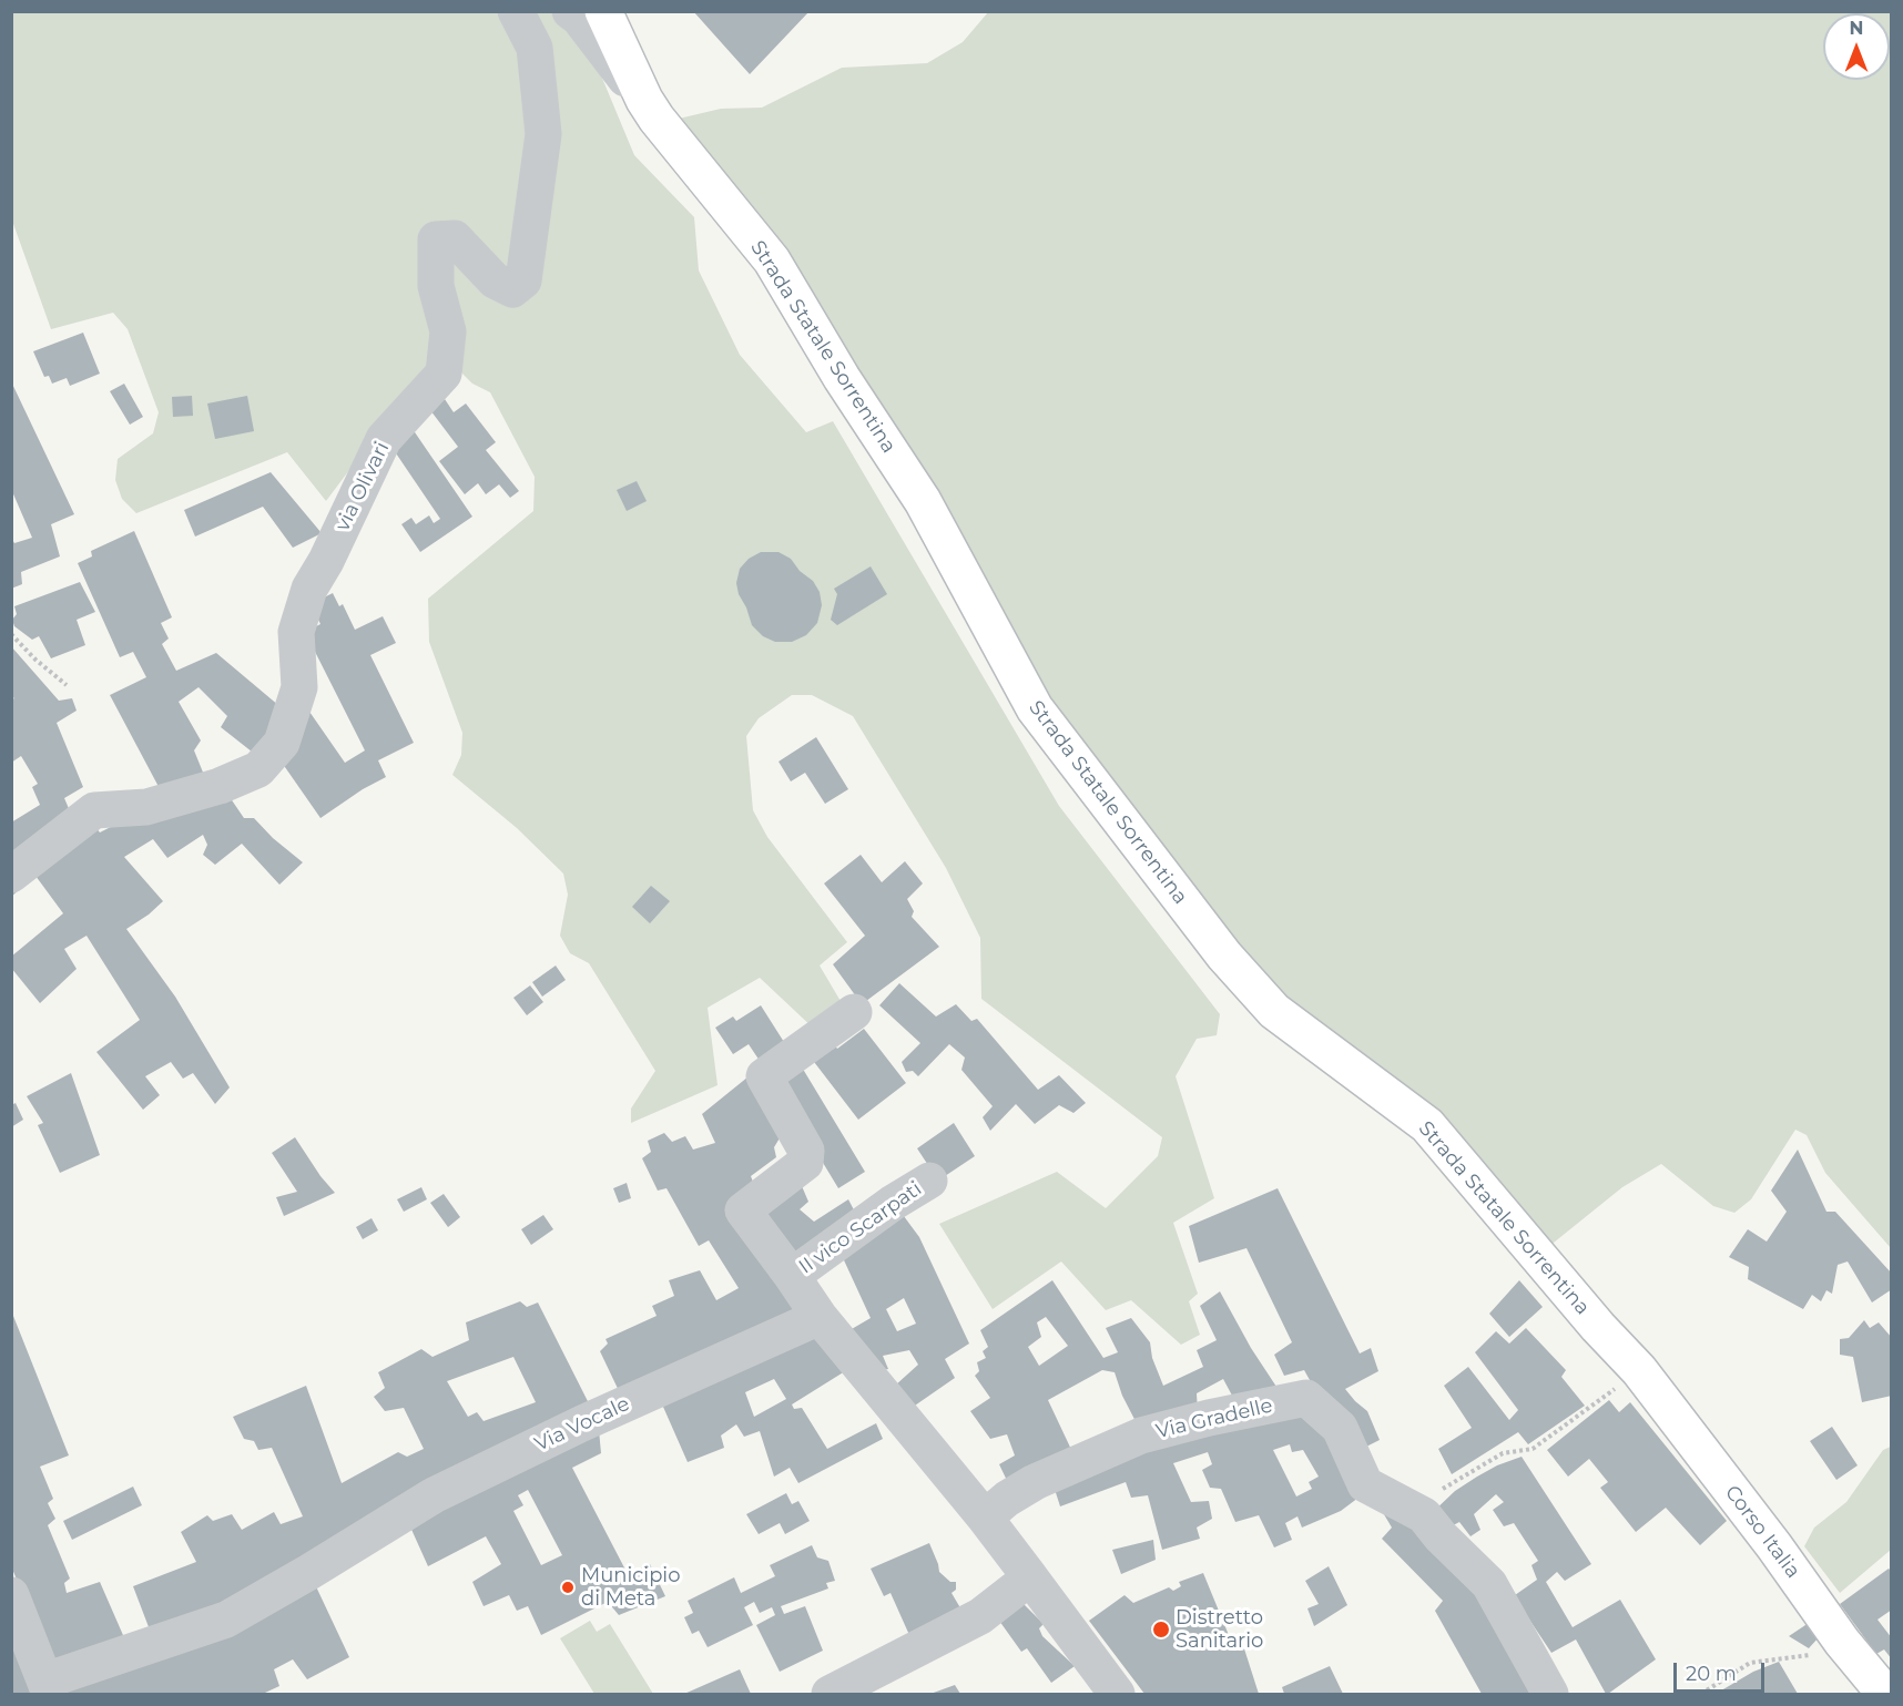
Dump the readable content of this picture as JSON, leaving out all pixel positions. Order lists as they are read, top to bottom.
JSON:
{
  "streets": {
    "main road": ["Strada Statale Sorrentina", "Corso Italia"],
    "street": [
      "via Olivari",
      "II vico Scarpati",
      "Via Gradelle",
      "Via Vocale"
    ]
  },
  "crossings": [
    ["Strada Statale Sorrentina", "Corso Italia"]
  ],
  "places": ["Municipio di Meta", "Distretto Sanitario"],
  "scale_bar": "20 m",
  "north": "top"
}
